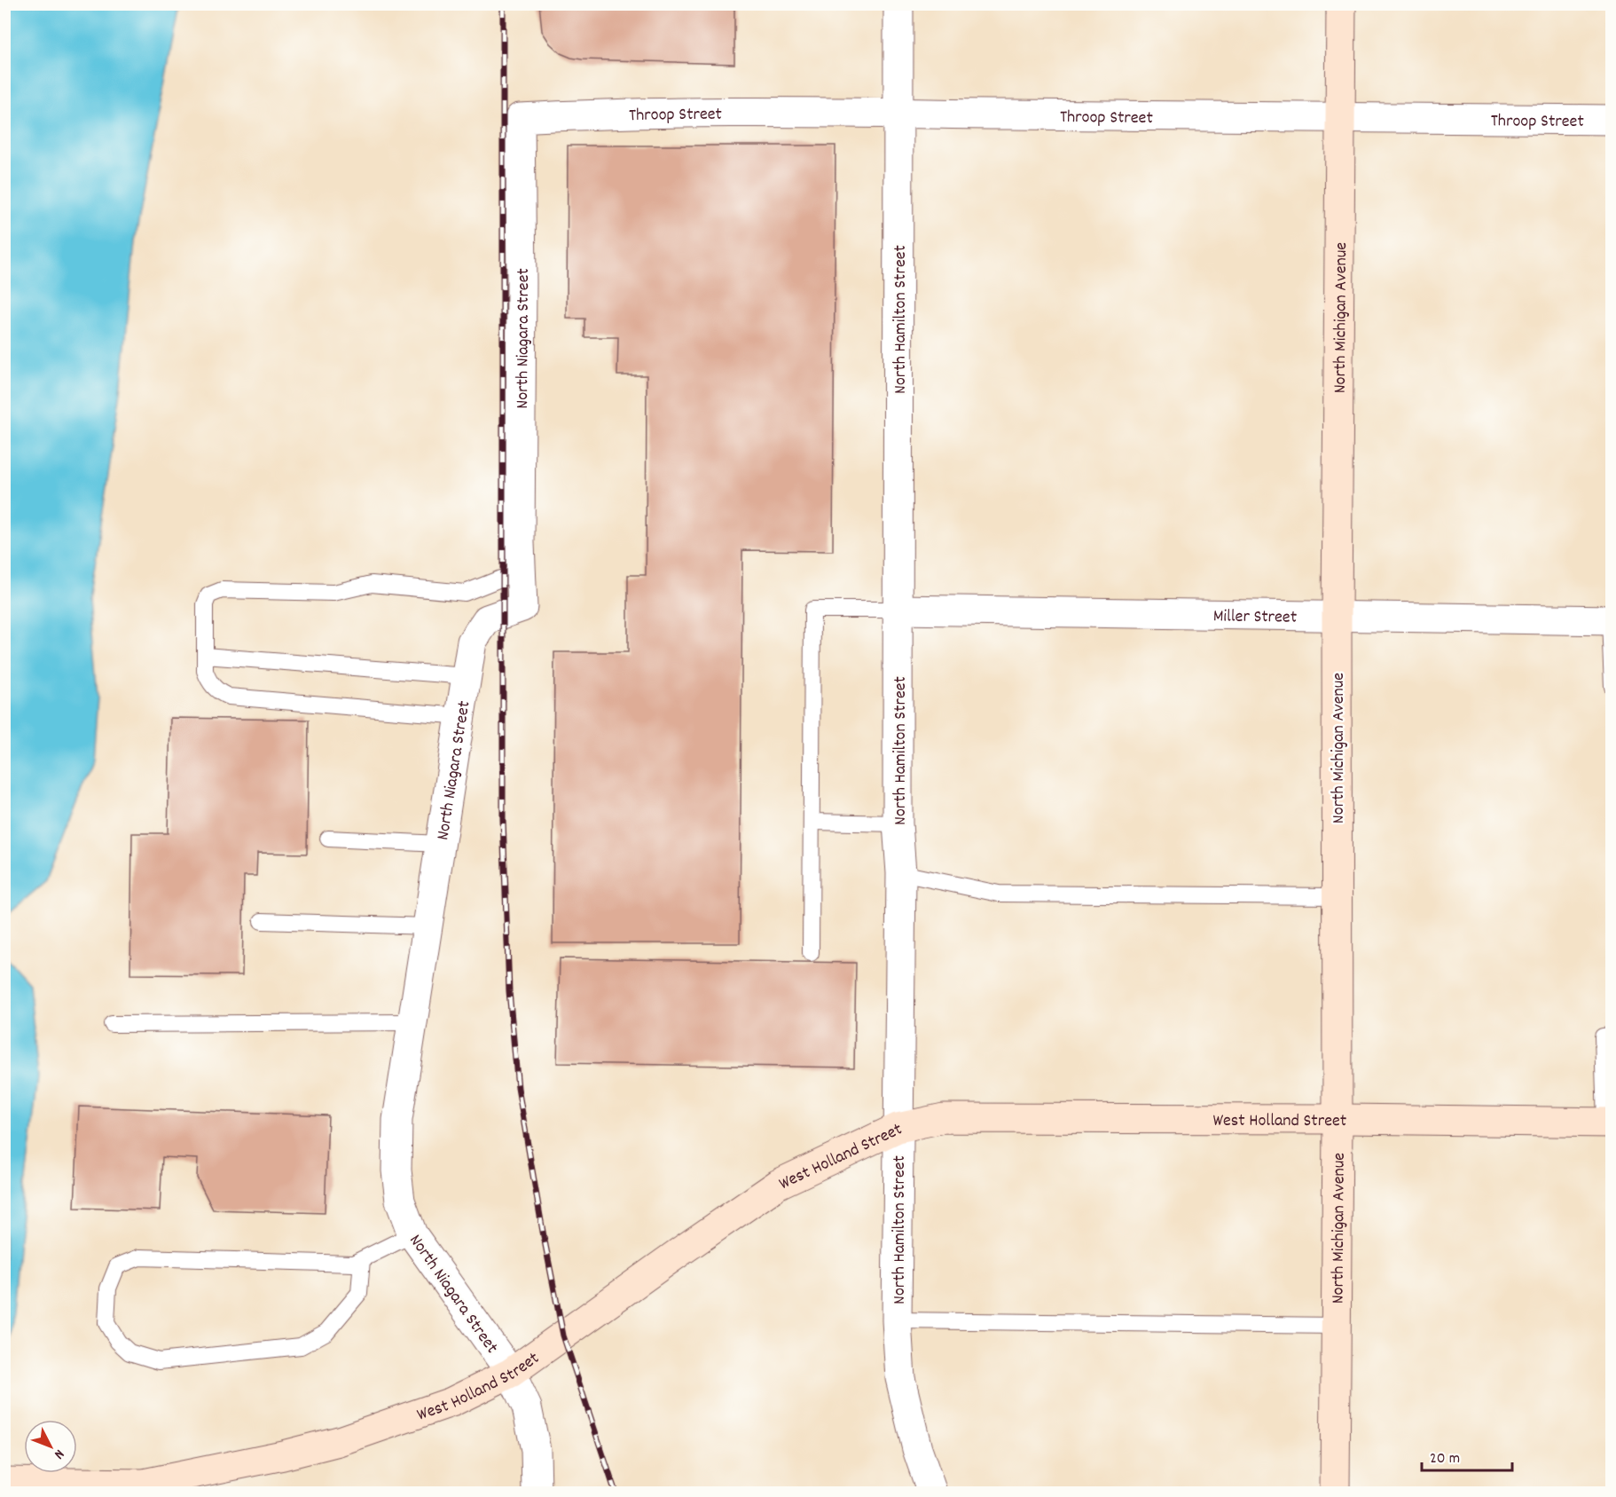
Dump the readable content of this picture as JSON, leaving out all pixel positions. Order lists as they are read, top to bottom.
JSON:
{
  "streets": {
    "main road": ["North Michigan Avenue", "West Holland Street"],
    "street": [
      "Throop Street",
      "North Hamilton Street",
      "North Niagara Street",
      "Miller Street"
    ]
  },
  "crossings": [
    ["Throop Street", "North Michigan Avenue"],
    ["Throop Street", "North Hamilton Street"],
    ["Throop Street", "North Niagara Street"],
    ["North Michigan Avenue", "Miller Street"],
    ["North Michigan Avenue", "West Holland Street"],
    ["North Hamilton Street", "Miller Street"],
    ["North Hamilton Street", "West Holland Street"],
    ["North Niagara Street", "West Holland Street"]
  ],
  "scale_bar": "20 m",
  "north": "bottom right"
}
